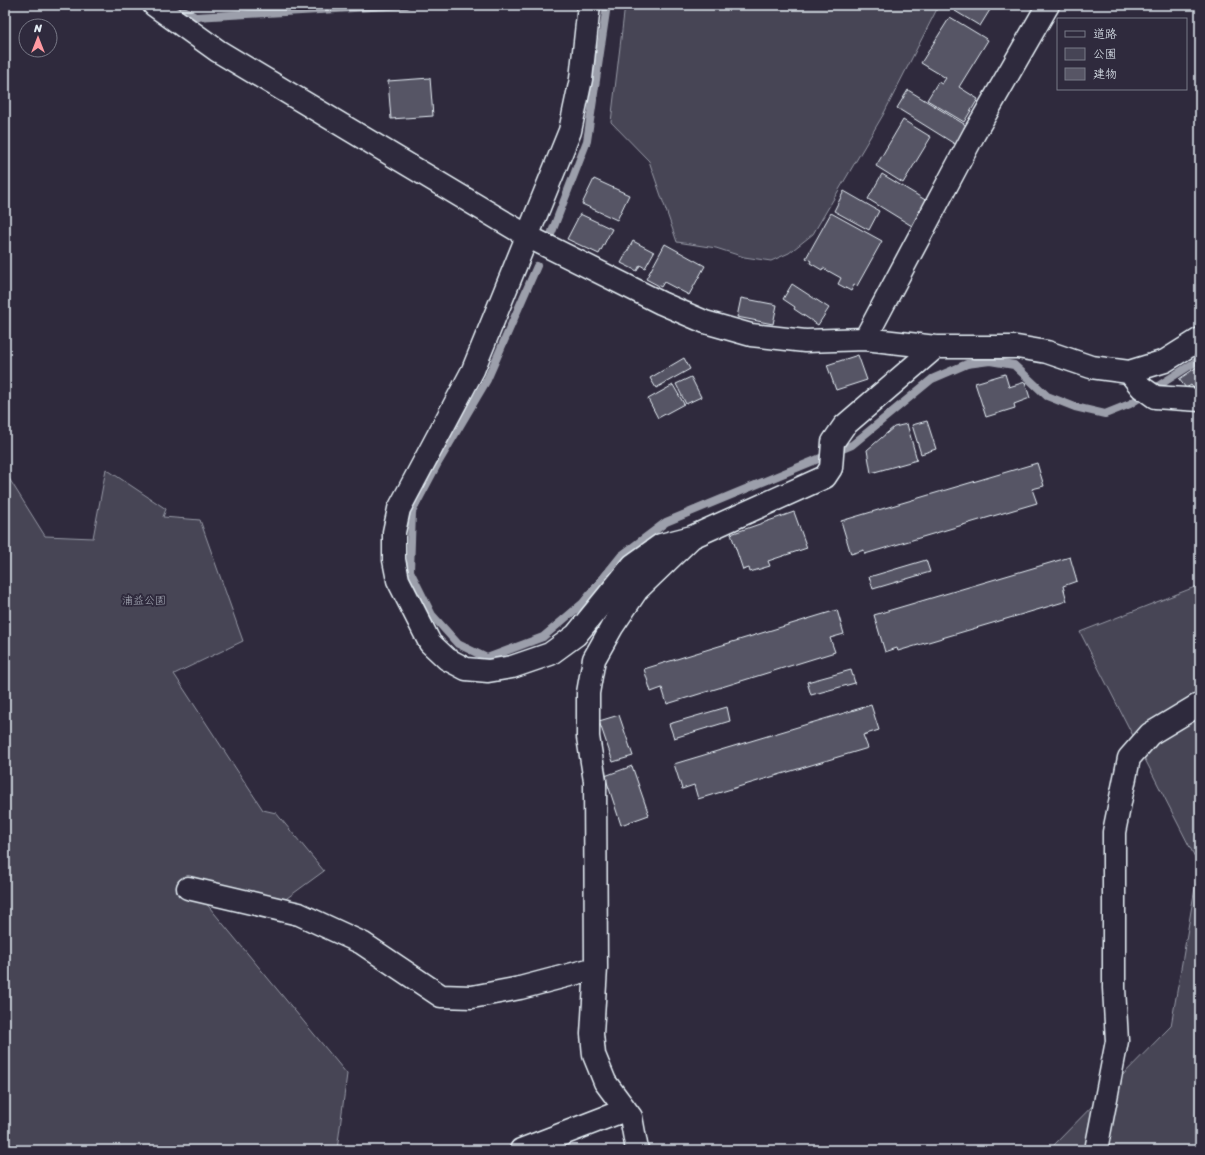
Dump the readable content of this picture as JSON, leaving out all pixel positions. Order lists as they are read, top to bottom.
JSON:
{
  "parks": ["浦益公園"],
  "legend": ["道路", "公園", "建物"],
  "north": "top"
}
